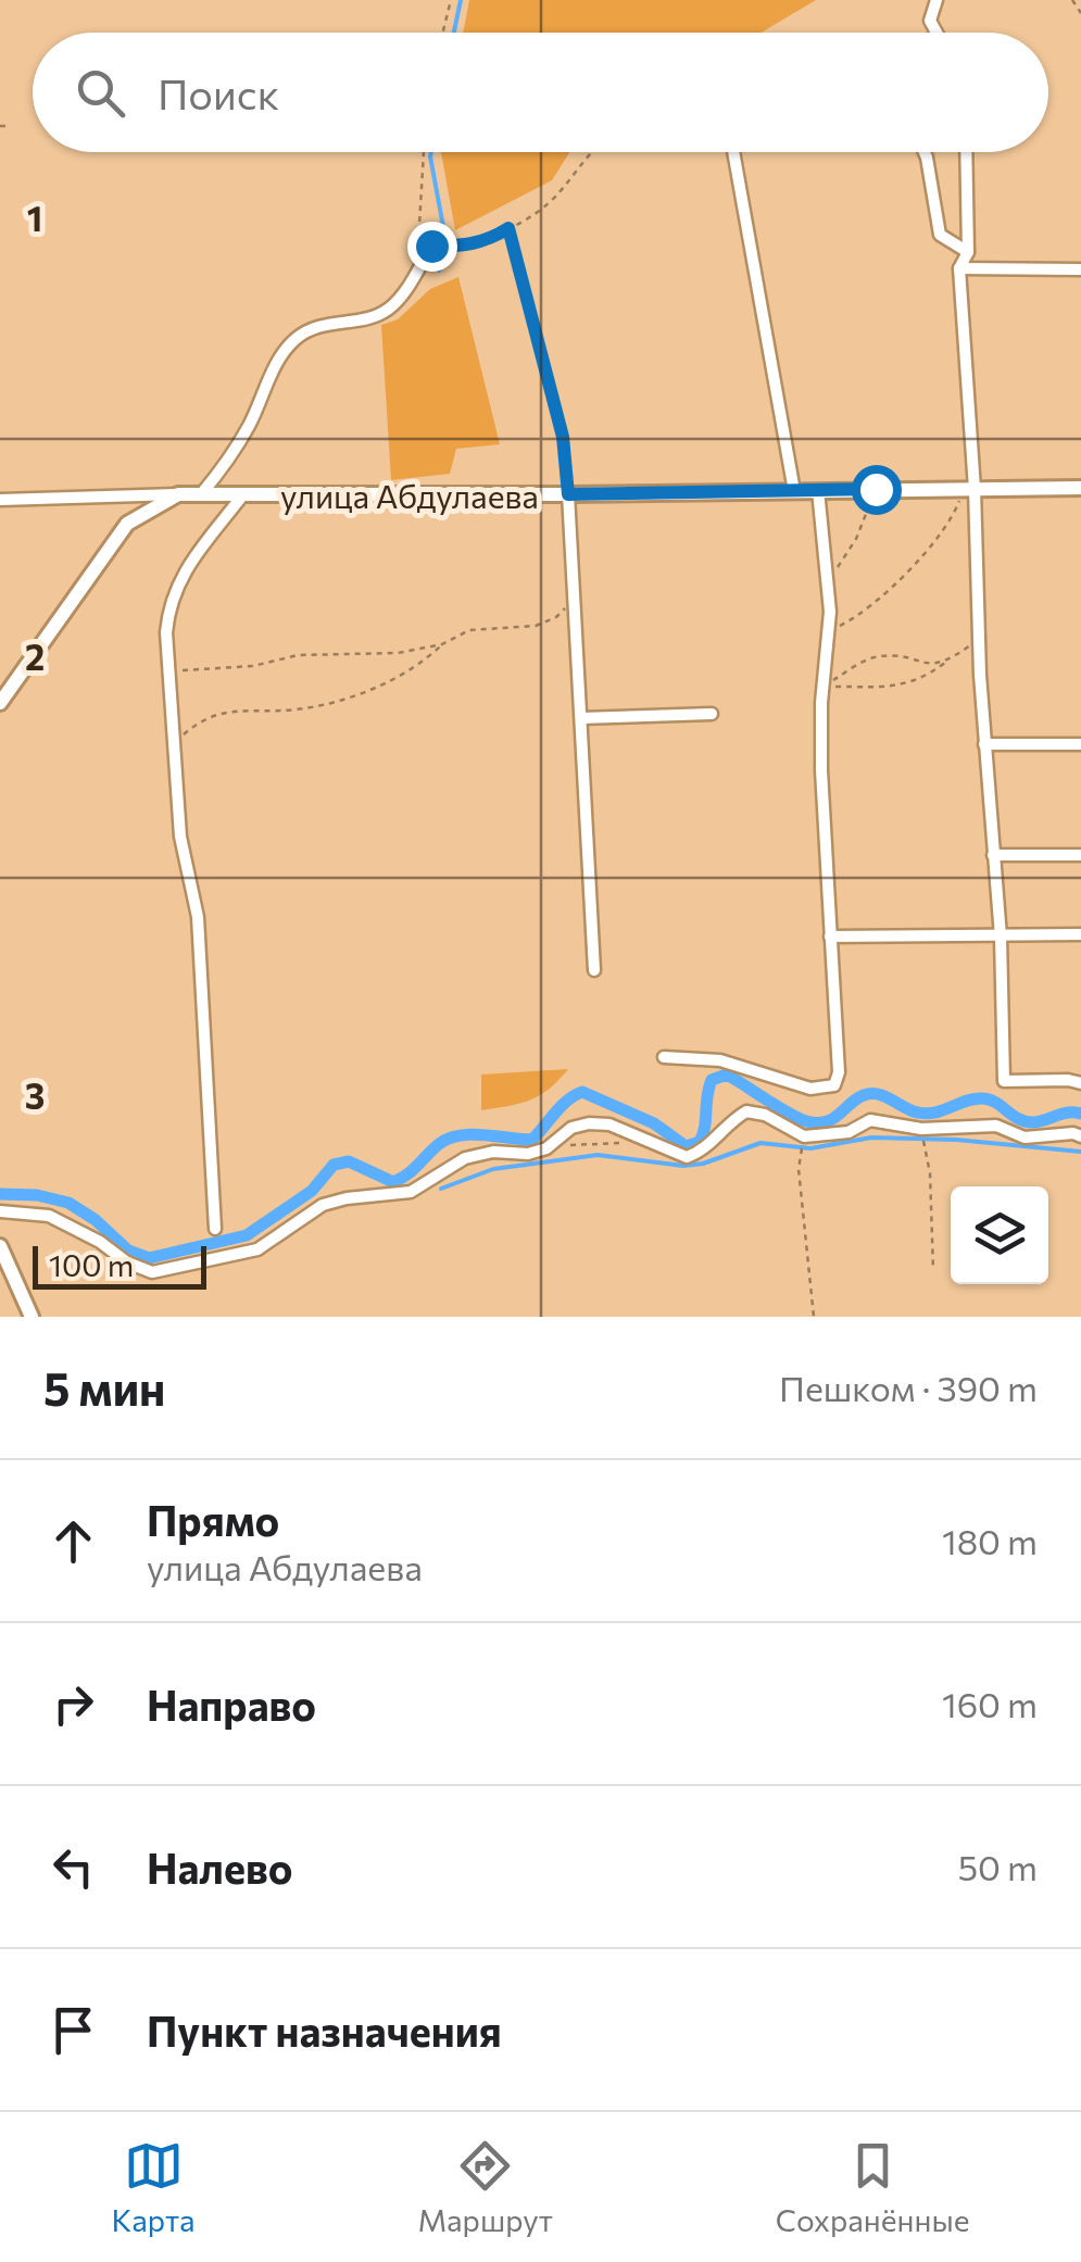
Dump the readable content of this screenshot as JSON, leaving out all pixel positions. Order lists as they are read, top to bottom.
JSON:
{
  "streets": {
    "main road": ["улица Абдулаева"]
  },
  "scale_bar": "100 m",
  "page": {
    "search": "Поиск",
    "scale": "100 m",
    "heading": ["5 мин", "Пешком · 390 m"],
    "list": [
      ["Прямо", "улица Абдулаева", "180 m"],
      ["Направо", "160 m"],
      ["Налево", "50 m"],
      "Пункт назначения"
    ],
    "nav": ["Карта", "Маршрут", "Сохранённые"]
  },
  "grid": {
    "rows": ["1", "2", "3"]
  }
}
